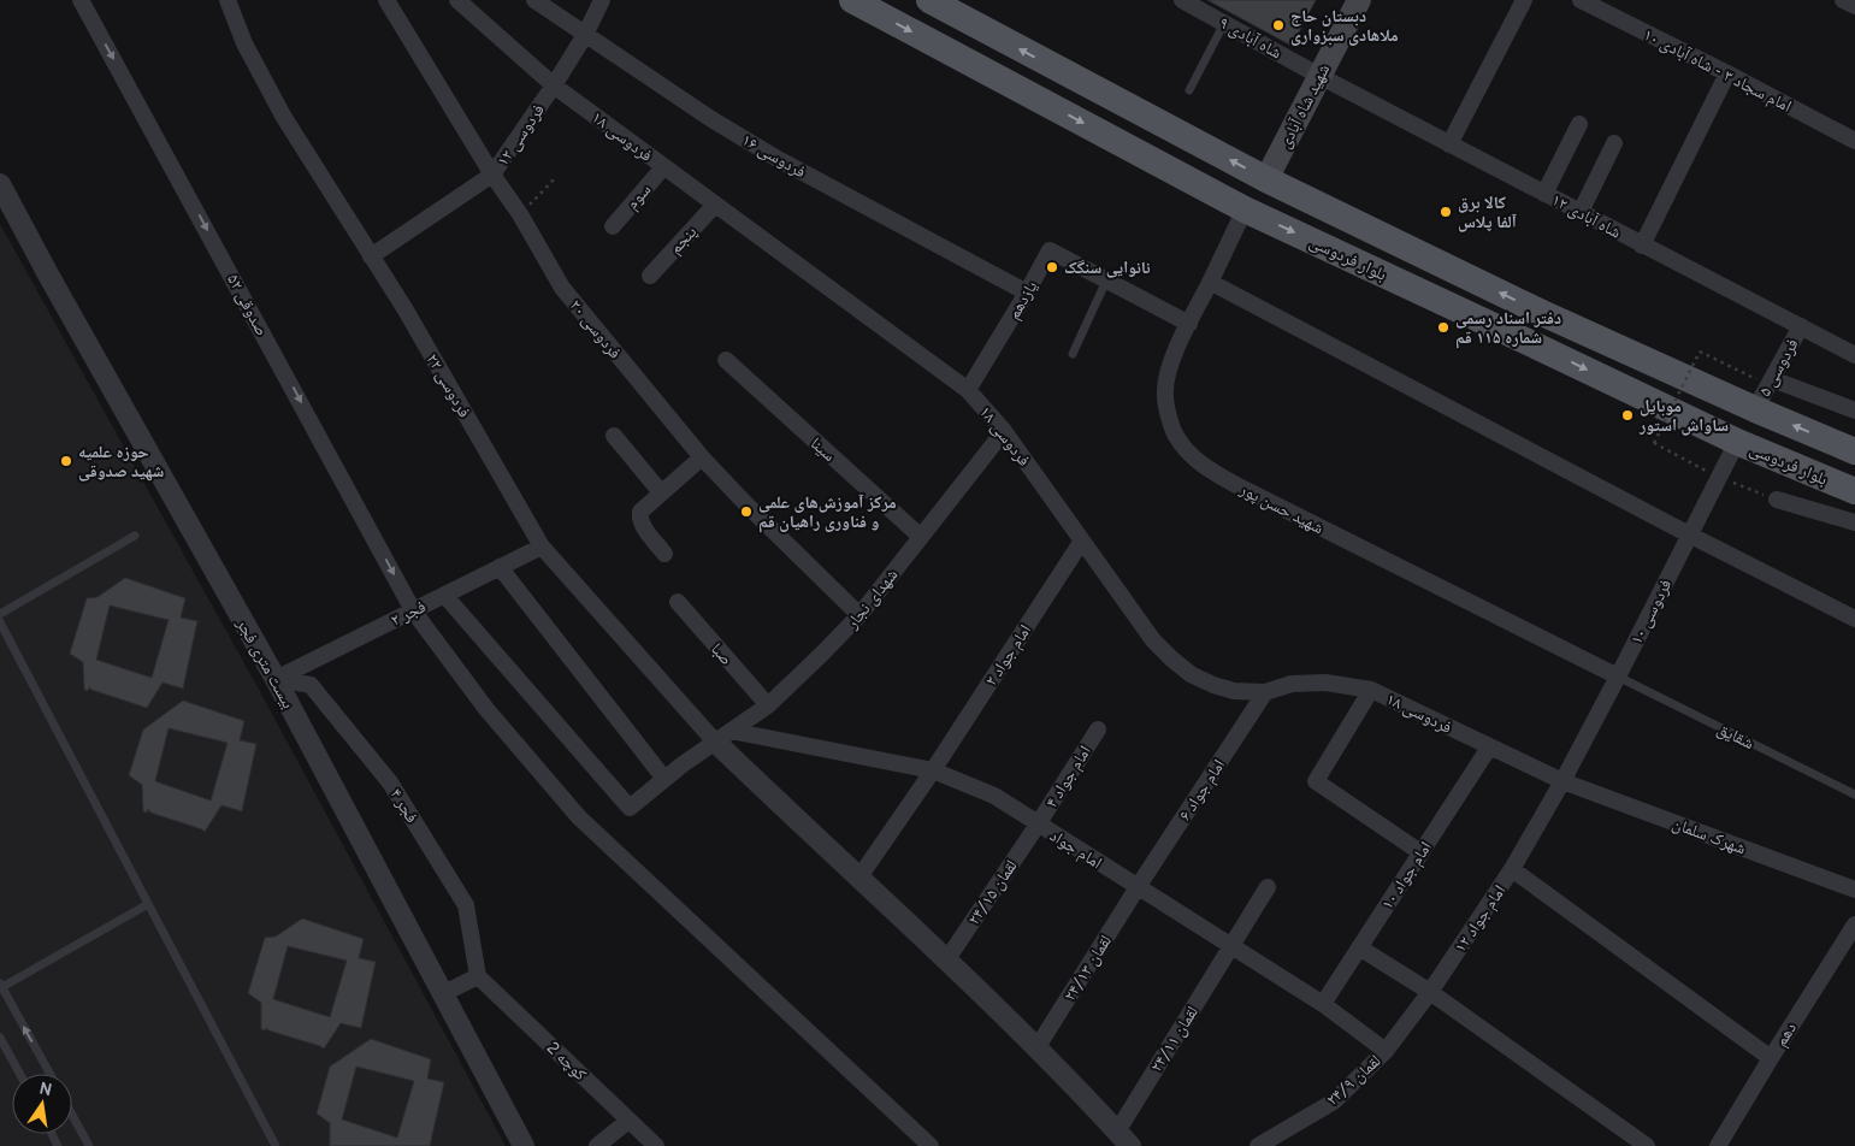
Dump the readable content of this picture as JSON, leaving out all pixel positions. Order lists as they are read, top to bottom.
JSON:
{
  "streets": {
    "main road": ["شهید شاه آبادی", "بلوار فردوسی"],
    "street": [
      "شاه آبادی ۹",
      "امام سجاد ۳ - شاه آبادی ۱۰",
      "فردوسی ۱۲",
      "فردوسی ۱۸",
      "فردوسی ۱۶",
      "سوم",
      "شاه آبادی ۱۲",
      "پنجم",
      "یازدهم",
      "صدوقی ۵۲",
      "فردوسی ۲۰",
      "فردوسی ۵",
      "فردوسی ۲۲",
      "سینا",
      "شهید حسن پور",
      "شهدای نجار",
      "فردوسی ۱۰",
      "فجر ۲",
      "صبا",
      "امام جواد ۲",
      "بیست متری فجر",
      "امام جواد ۴",
      "امام جواد ۶",
      "فجر ۴",
      "شهرک سلمان",
      "امام جواد",
      "امام جواد ۱۰",
      "لقمان ۲۴/۱۵",
      "امام جواد ۱۲",
      "لقمان ۲۴/۱۳",
      "دهم",
      "لقمان ۲۴/۱۱",
      "کوچه 2",
      "لقمان ۲۴/۹"
    ],
    "lane": ["شقایق"]
  },
  "crossings": [
    ["شاه آبادی ۹", "شهید شاه آبادی"],
    ["شاه آبادی ۹", "شاه آبادی ۱۲"],
    ["شهید شاه آبادی", "شاه آبادی ۱۲"],
    ["شهید شاه آبادی", "بلوار فردوسی"],
    ["فردوسی ۱۲", "فردوسی ۱۸"],
    ["فردوسی ۱۲", "فردوسی ۱۶"],
    ["فردوسی ۱۲", "فردوسی ۲۰"],
    ["فردوسی ۱۲", "فردوسی ۲۲"],
    ["فردوسی ۱۸", "سوم"],
    ["فردوسی ۱۸", "پنجم"],
    ["فردوسی ۱۸", "یازدهم"],
    ["فردوسی ۱۸", "شهدای نجار"],
    ["فردوسی ۱۸", "فردوسی ۱۰"],
    ["فردوسی ۱۸", "امام جواد ۲"],
    ["فردوسی ۱۸", "امام جواد ۶"],
    ["فردوسی ۱۸", "شهرک سلمان"],
    ["فردوسی ۱۸", "امام جواد ۱۰"],
    ["فردوسی ۱۸", "امام جواد ۱۲"],
    ["فردوسی ۱۶", "یازدهم"],
    ["شاه آبادی ۱۲", "فردوسی ۵"],
    ["بلوار فردوسی", "فردوسی ۵"],
    ["بلوار فردوسی", "شهید حسن پور"],
    ["بلوار فردوسی", "فردوسی ۱۰"],
    ["یازدهم", "شهید حسن پور"],
    ["صدوقی ۵۲", "فجر ۲"],
    ["فردوسی ۲۰", "شهدای نجار"],
    ["فردوسی ۲۲", "شهدای نجار"],
    ["فردوسی ۲۲", "فجر ۲"],
    ["فردوسی ۲۲", "امام جواد"],
    ["سینا", "شهدای نجار"],
    ["شهید حسن پور", "فردوسی ۱۰"],
    ["شهید حسن پور", "شقایق"],
    ["شهدای نجار", "فجر ۲"],
    ["شهدای نجار", "صبا"],
    ["شهدای نجار", "امام جواد"],
    ["فردوسی ۱۰", "شقایق"],
    ["فردوسی ۱۰", "شهرک سلمان"],
    ["فردوسی ۱۰", "امام جواد ۱۲"],
    ["فجر ۲", "بیست متری فجر"],
    ["فجر ۲", "فجر ۴"],
    ["امام جواد ۲", "امام جواد"],
    ["بیست متری فجر", "فجر ۴"],
    ["امام جواد ۴", "امام جواد"],
    ["امام جواد ۴", "لقمان ۲۴/۱۵"],
    ["امام جواد ۶", "امام جواد"],
    ["امام جواد ۶", "لقمان ۲۴/۱۳"],
    ["فجر ۴", "کوچه 2"],
    ["شهرک سلمان", "امام جواد ۱۲"],
    ["امام جواد", "امام جواد ۱۰"],
    ["امام جواد", "لقمان ۲۴/۱۵"],
    ["امام جواد", "امام جواد ۱۲"],
    ["امام جواد", "لقمان ۲۴/۱۳"],
    ["امام جواد", "لقمان ۲۴/۱۱"],
    ["امام جواد", "لقمان ۲۴/۹"],
    ["امام جواد ۱۲", "لقمان ۲۴/۹"]
  ],
  "one_way": ["صدوقی ۵۲"],
  "places": [
    "دبستان حاج ملاهادی سبزواری",
    "کالا برق آلفا پلاس",
    "نانوایی سنگک",
    "دفتر اسناد رسمی شماره ۱۱۵ قم",
    "موبایل ساواش استور",
    "حوزه علمیه شهید صدوقی",
    "مرکز آموزش‌های علمی و فناوری راهیان قم"
  ],
  "north": "top"
}
